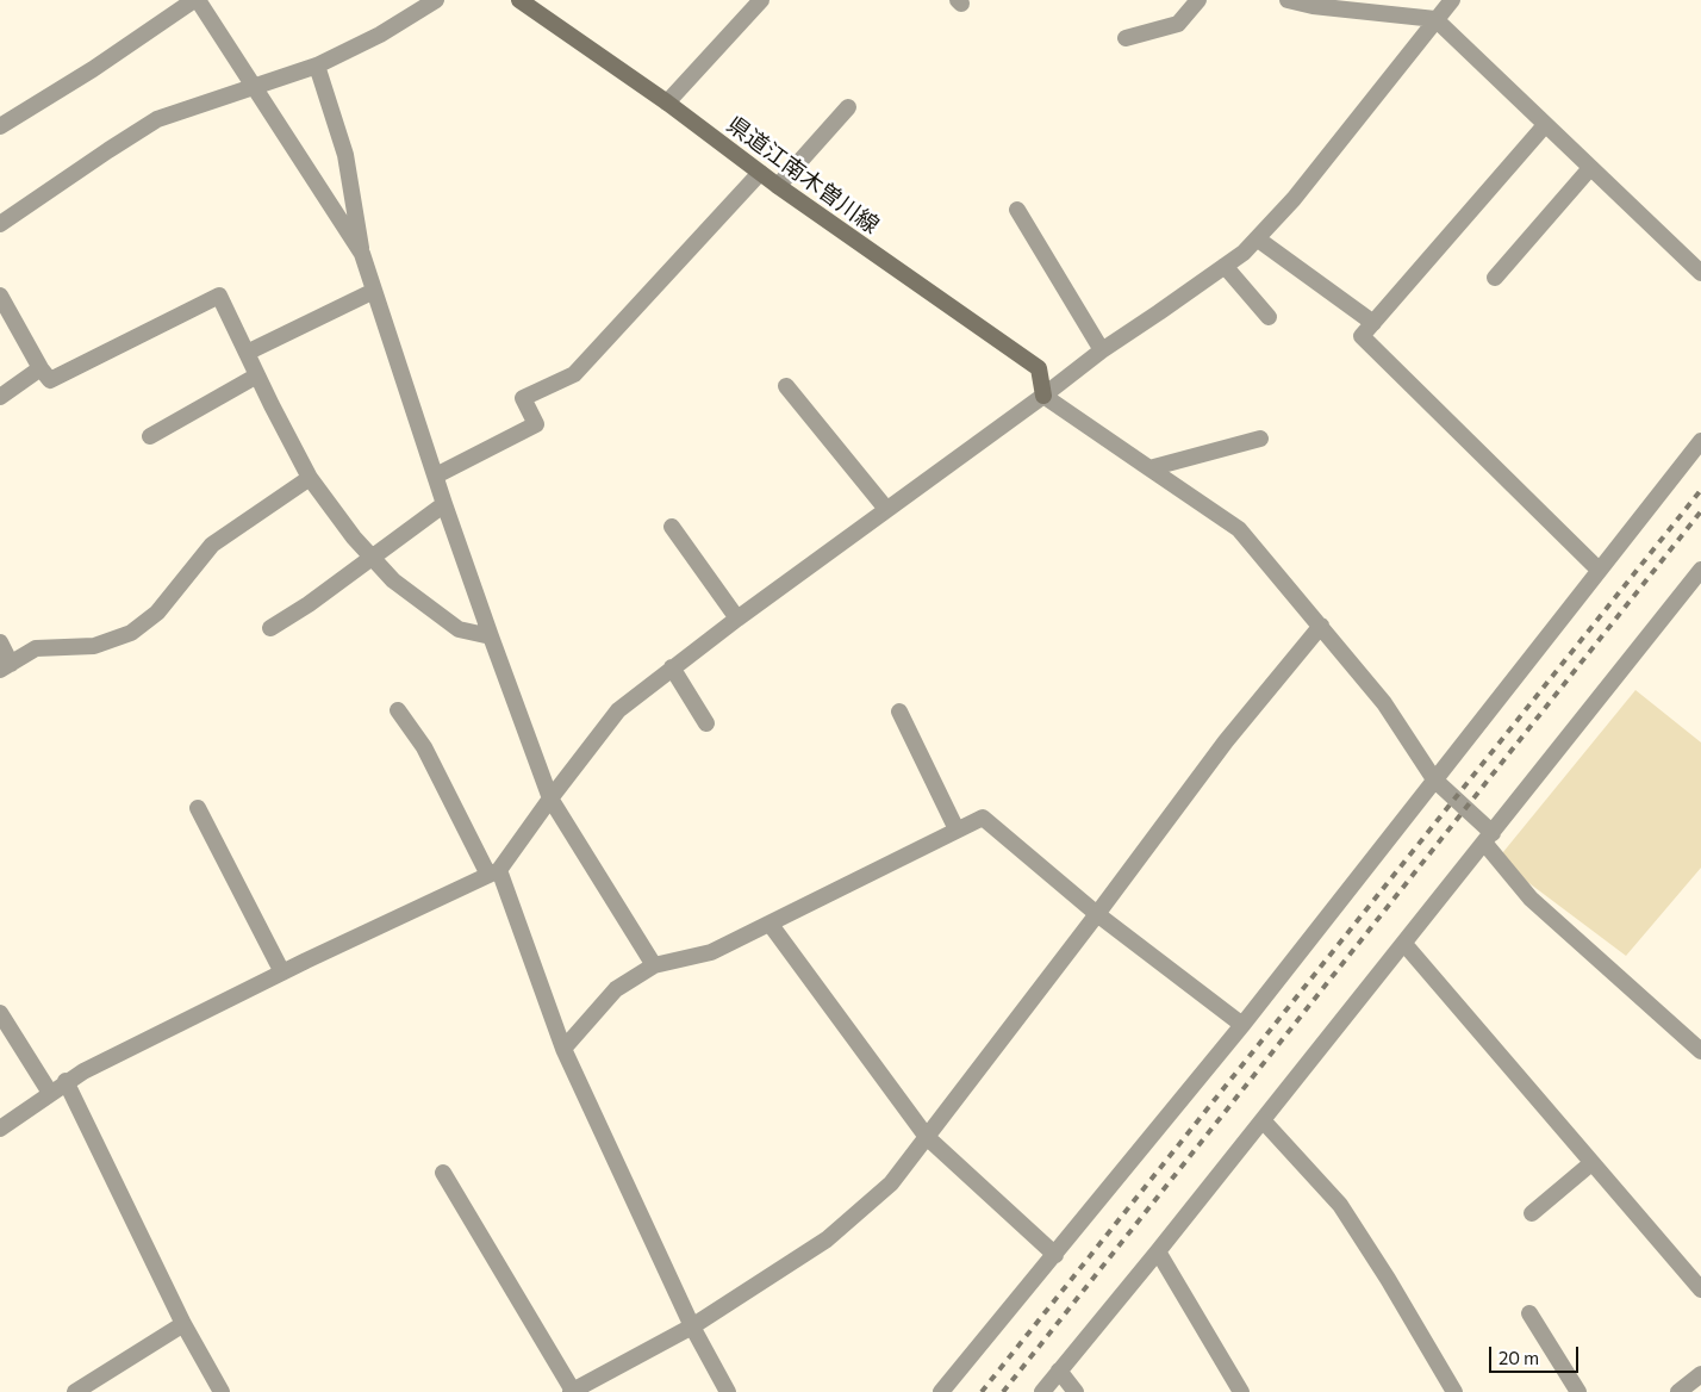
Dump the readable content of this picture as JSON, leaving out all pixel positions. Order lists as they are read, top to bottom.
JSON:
{
  "streets": {
    "main road": ["県道江南木曽川線"]
  },
  "scale_bar": "20 m"
}
